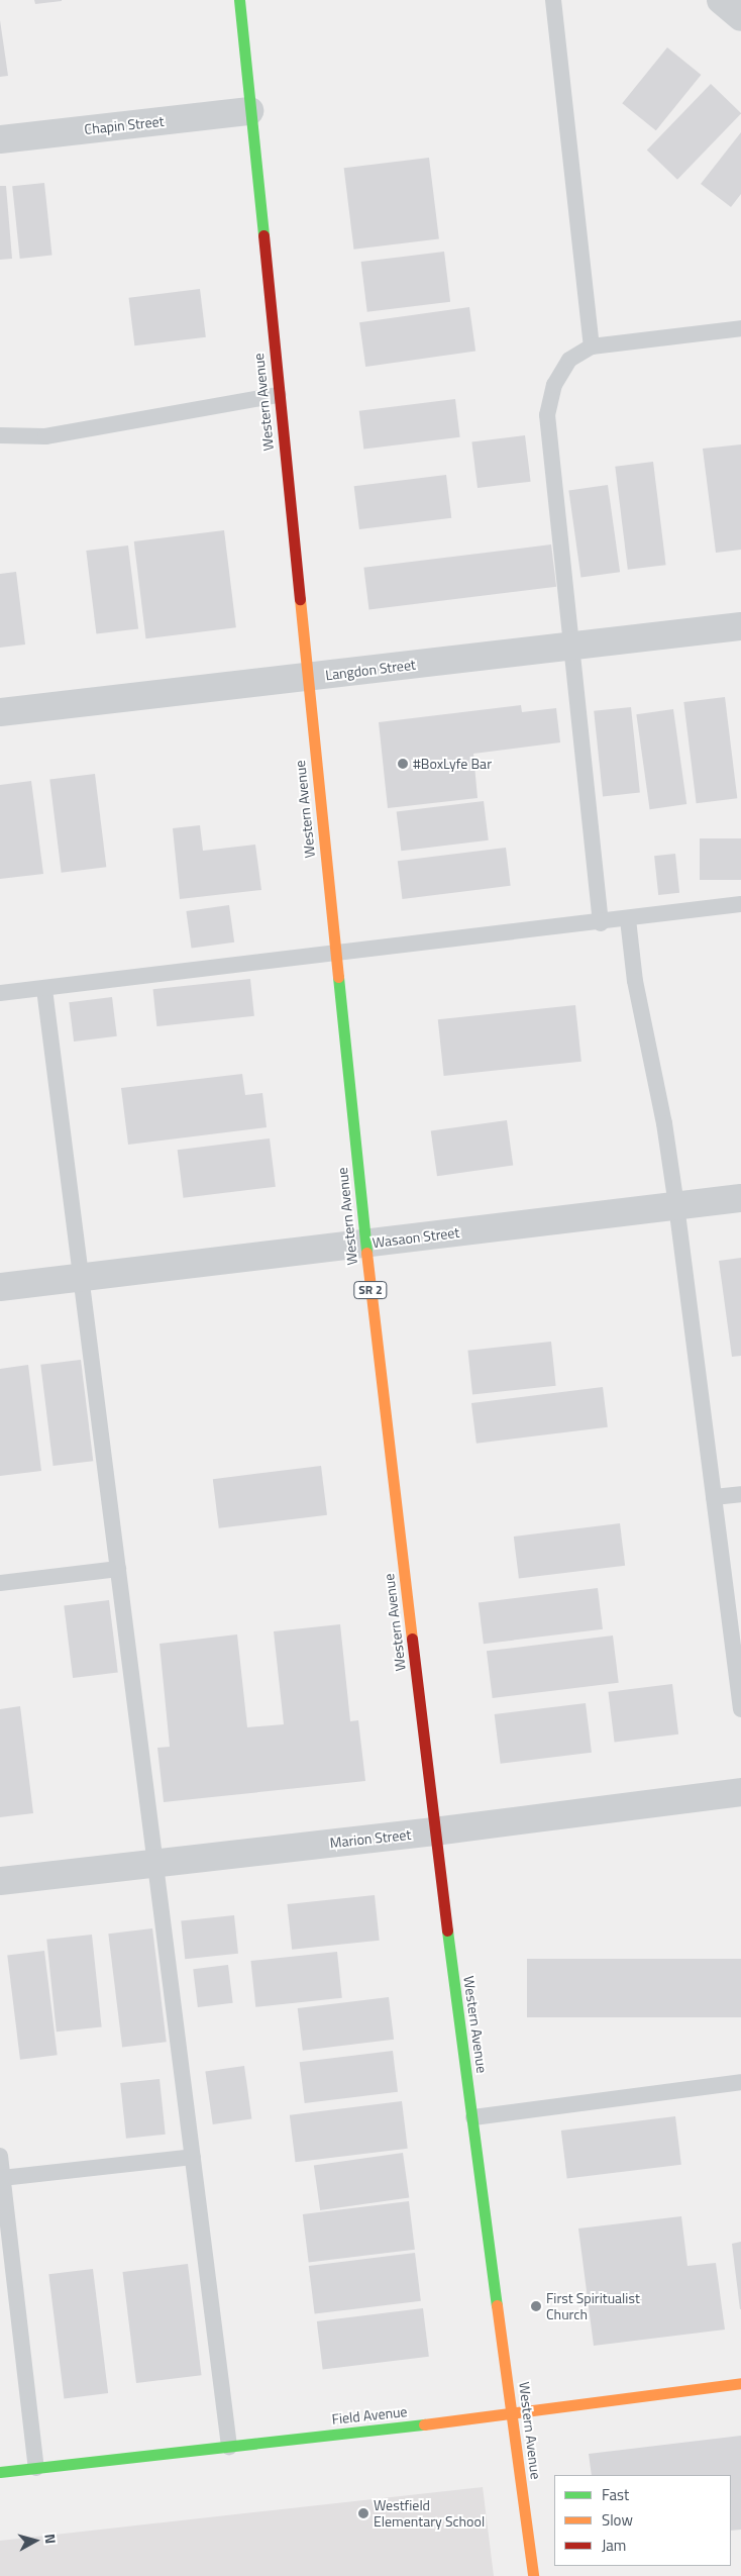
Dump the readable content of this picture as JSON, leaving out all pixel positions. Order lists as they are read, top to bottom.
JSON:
{
  "streets": {
    "main road": ["Western Avenue", "SR 2", "Field Avenue"],
    "street": [
      "Chapin Street",
      "Langdon Street",
      "Wasaon Street",
      "Marion Street"
    ]
  },
  "crossings": [
    ["Chapin Street", "Western Avenue"],
    ["Western Avenue", "Langdon Street"],
    ["Western Avenue", "Wasaon Street"],
    ["Western Avenue", "Marion Street"],
    ["Western Avenue", "Field Avenue"]
  ],
  "places": ["#BoxLyfe Bar", "First Spiritualist Church", "Westfield Elementary School"],
  "legend": ["Fast", "Slow", "Jam"],
  "north": "right"
}
